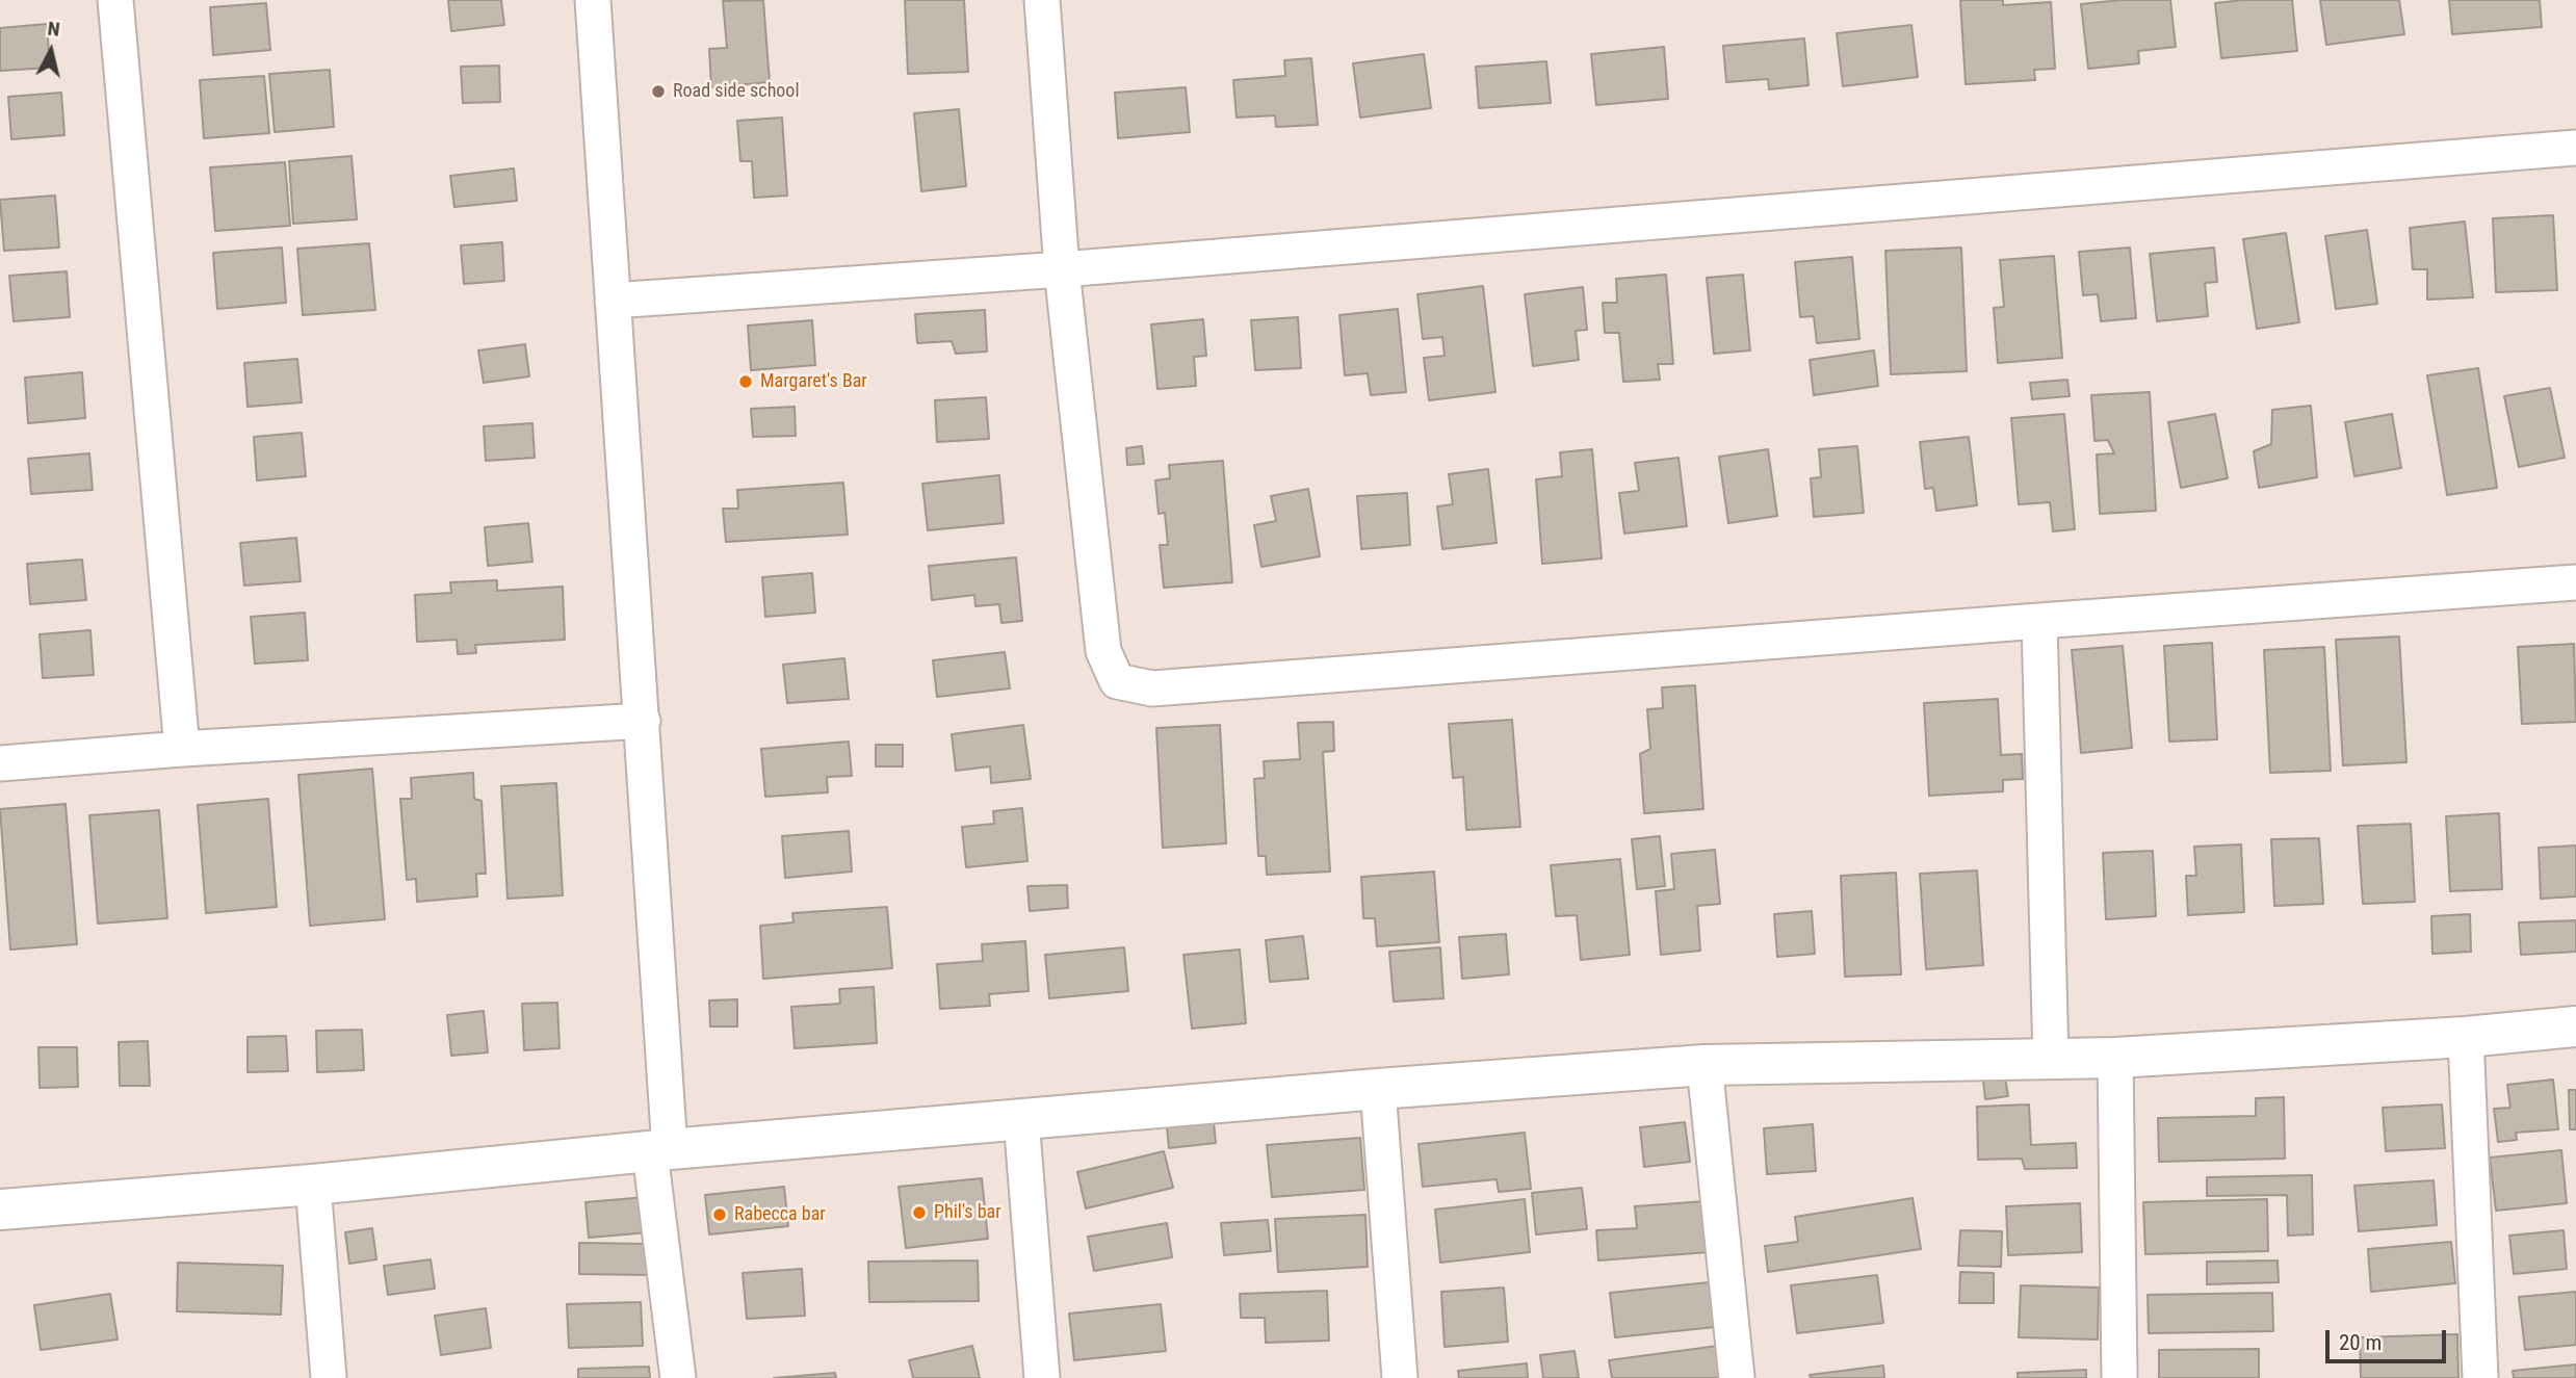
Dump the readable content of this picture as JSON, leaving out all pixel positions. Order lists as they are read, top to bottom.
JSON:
{
  "places": [
    "Road side school",
    "Margaret's Bar",
    "Phil's bar",
    "Rabecca bar"
  ],
  "scale_bar": "20 m",
  "north": "top"
}
